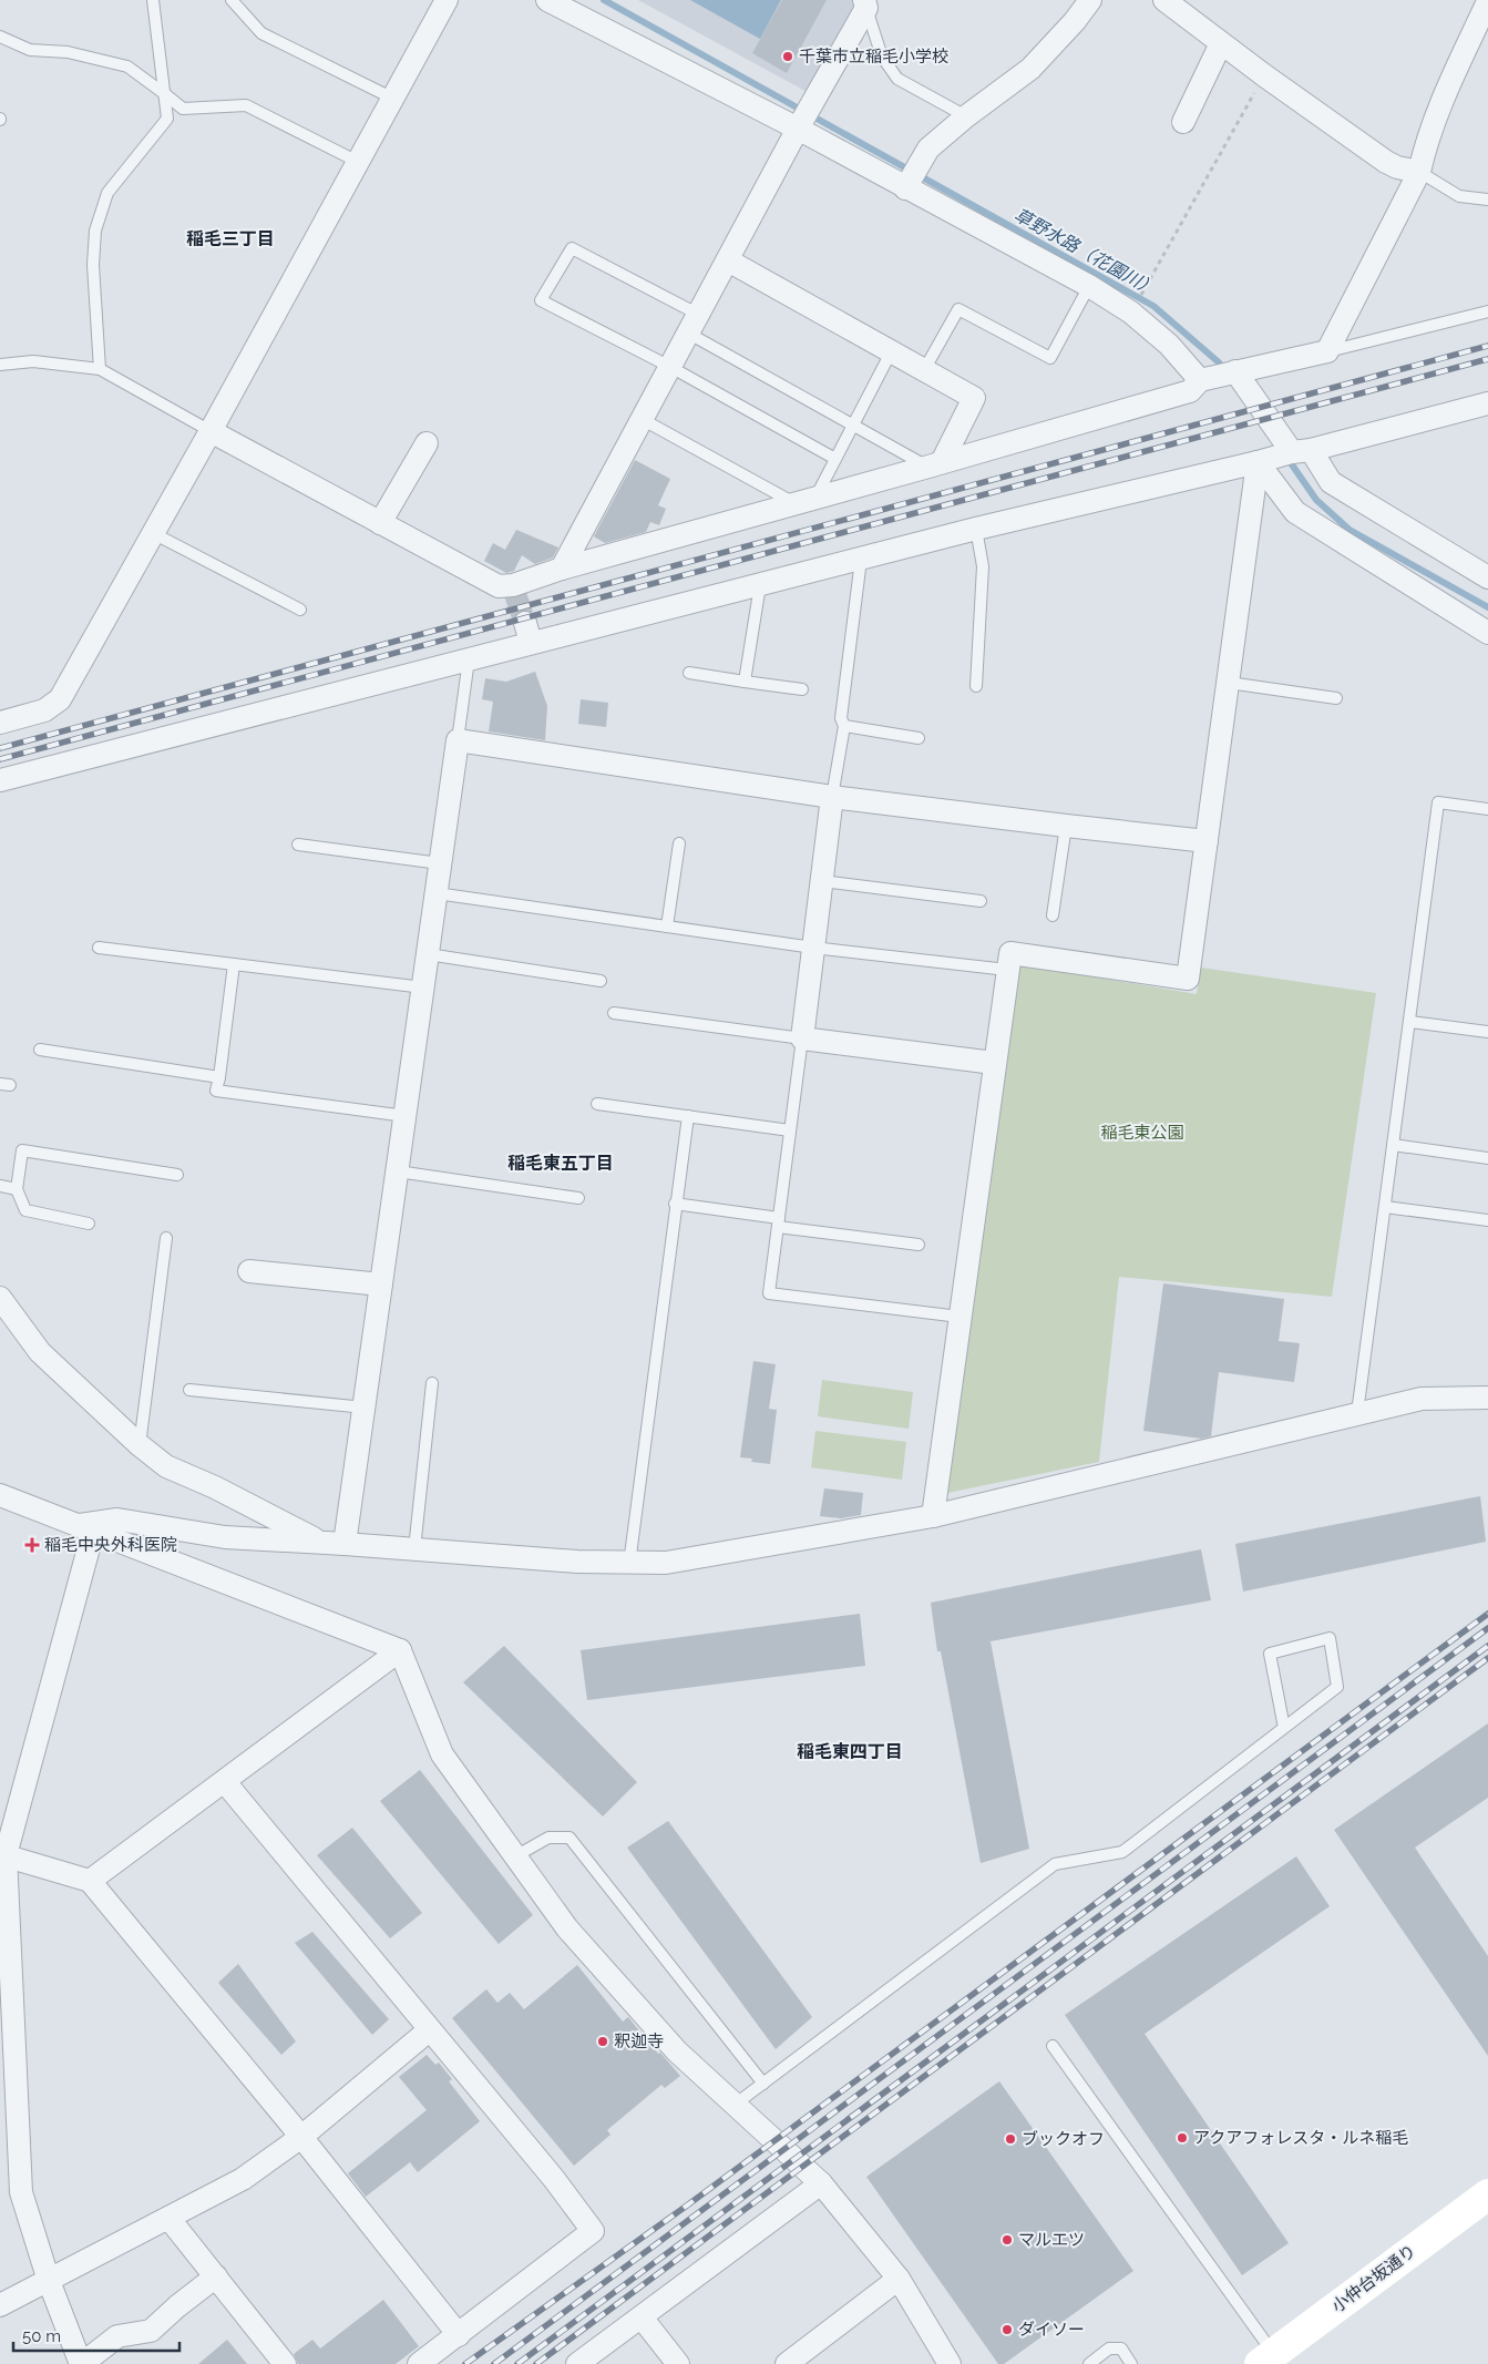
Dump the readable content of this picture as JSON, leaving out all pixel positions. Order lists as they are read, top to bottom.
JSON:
{
  "streets": {
    "street": ["小仲台坂通り"]
  },
  "districts": ["稲毛三丁目", "稲毛東五丁目", "稲毛東四丁目"],
  "water": ["草野水路（花園川）"],
  "parks": ["稲毛東公園"],
  "places": {
    "other": [
      "千葉市立稲毛小学校",
      "釈迦寺",
      "アクアフォレスタ・ルネ稲毛",
      "ブックオフ",
      "マルエツ",
      "ダイソー"
    ],
    "health": ["稲毛中央外科医院"]
  },
  "scale_bar": "50 m"
}
